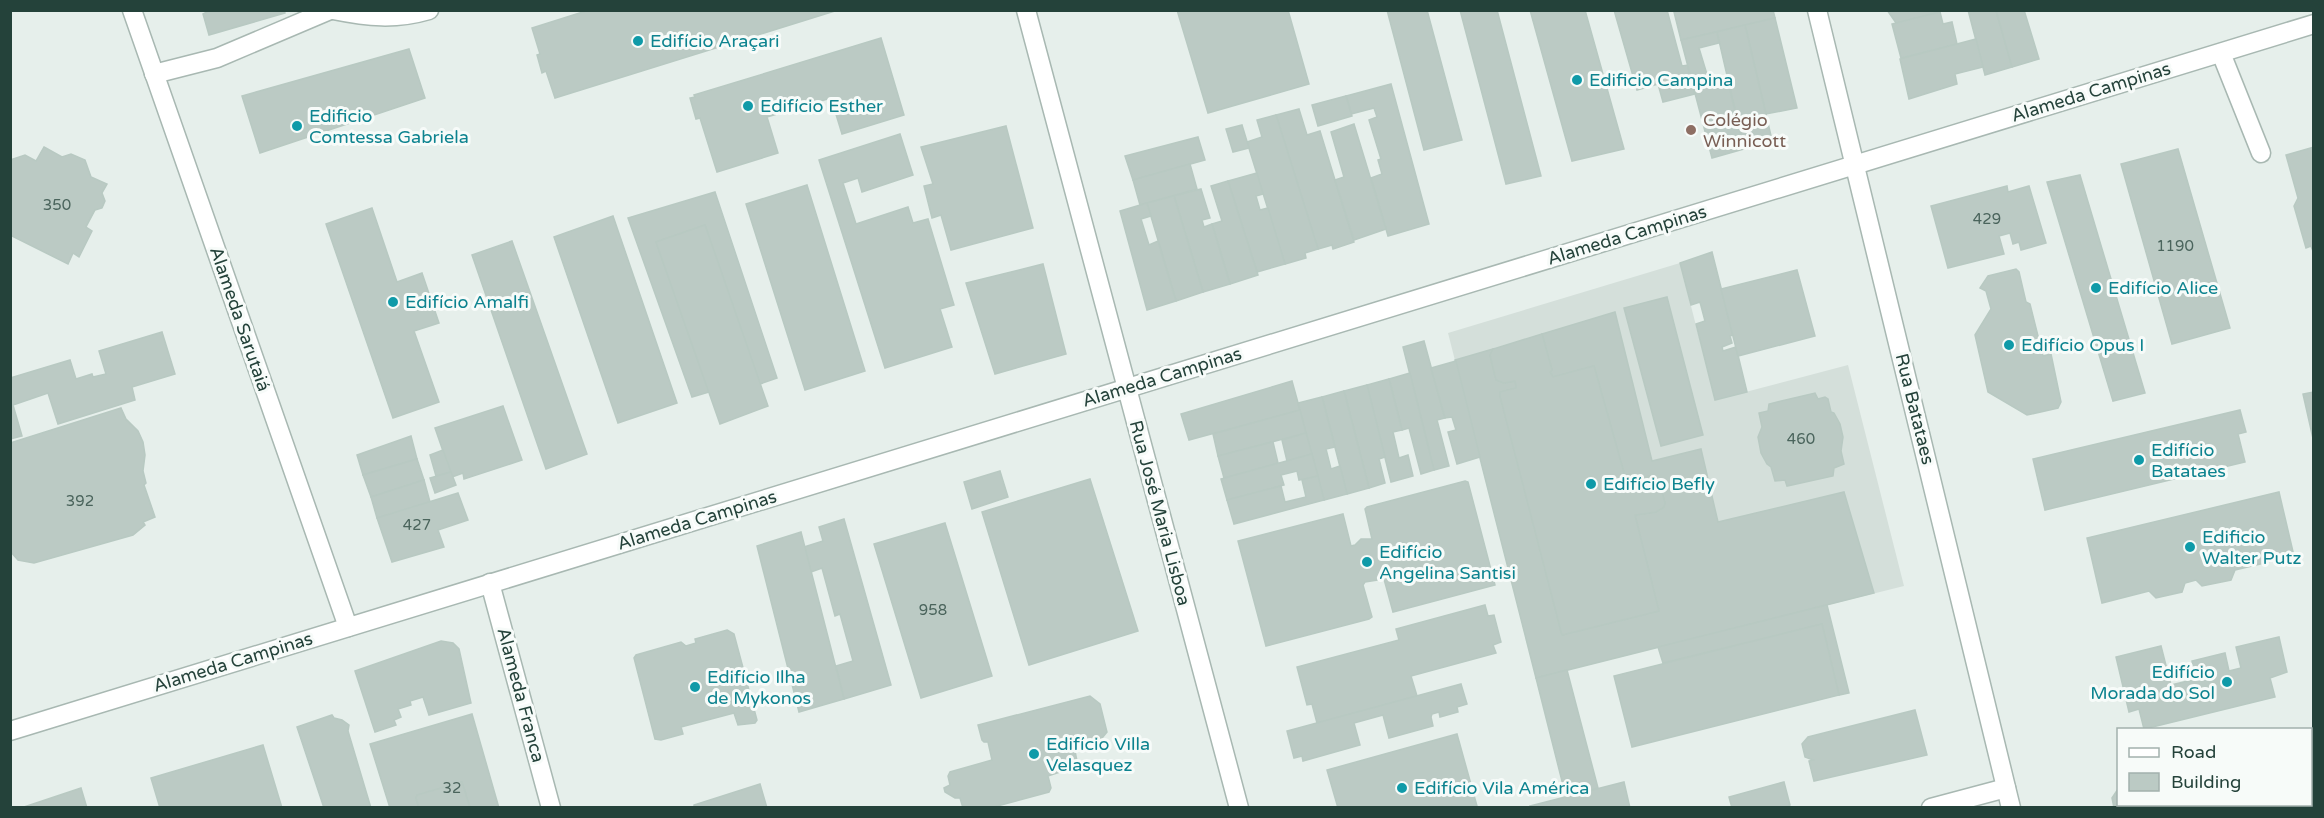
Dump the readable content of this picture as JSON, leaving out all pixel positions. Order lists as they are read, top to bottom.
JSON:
{
  "streets": {
    "street": [
      "Alameda Campinas",
      "Alameda Sarutaiá",
      "Rua Batataes",
      "Rua José Maria Lisboa",
      "Alameda Franca"
    ]
  },
  "crossings": [
    ["Alameda Campinas", "Alameda Sarutaiá"],
    ["Alameda Campinas", "Rua Batataes"],
    ["Alameda Campinas", "Rua José Maria Lisboa"],
    ["Alameda Campinas", "Alameda Franca"]
  ],
  "places": [
    "Edifício Araçari",
    "Edificio Campina",
    "Edifício Esther",
    "Edificio Comtessa Gabriela",
    "Colégio Winnicott",
    "Edifício Alice",
    "Edifício Amalfi",
    "Edifício Opus I",
    "Edifício Batataes",
    "Edifício Befly",
    "Edificio Walter Putz",
    "Edifício Angelina Santisi",
    "Edifício Morada do Sol",
    "Edifício Ilha de Mykonos",
    "Edifício Villa Velasquez",
    "Edifício Vila América"
  ],
  "house_numbers": [
    "350",
    "429",
    "1190",
    "460",
    "392",
    "427",
    "958",
    "32"
  ],
  "legend": ["Road", "Building"]
}
